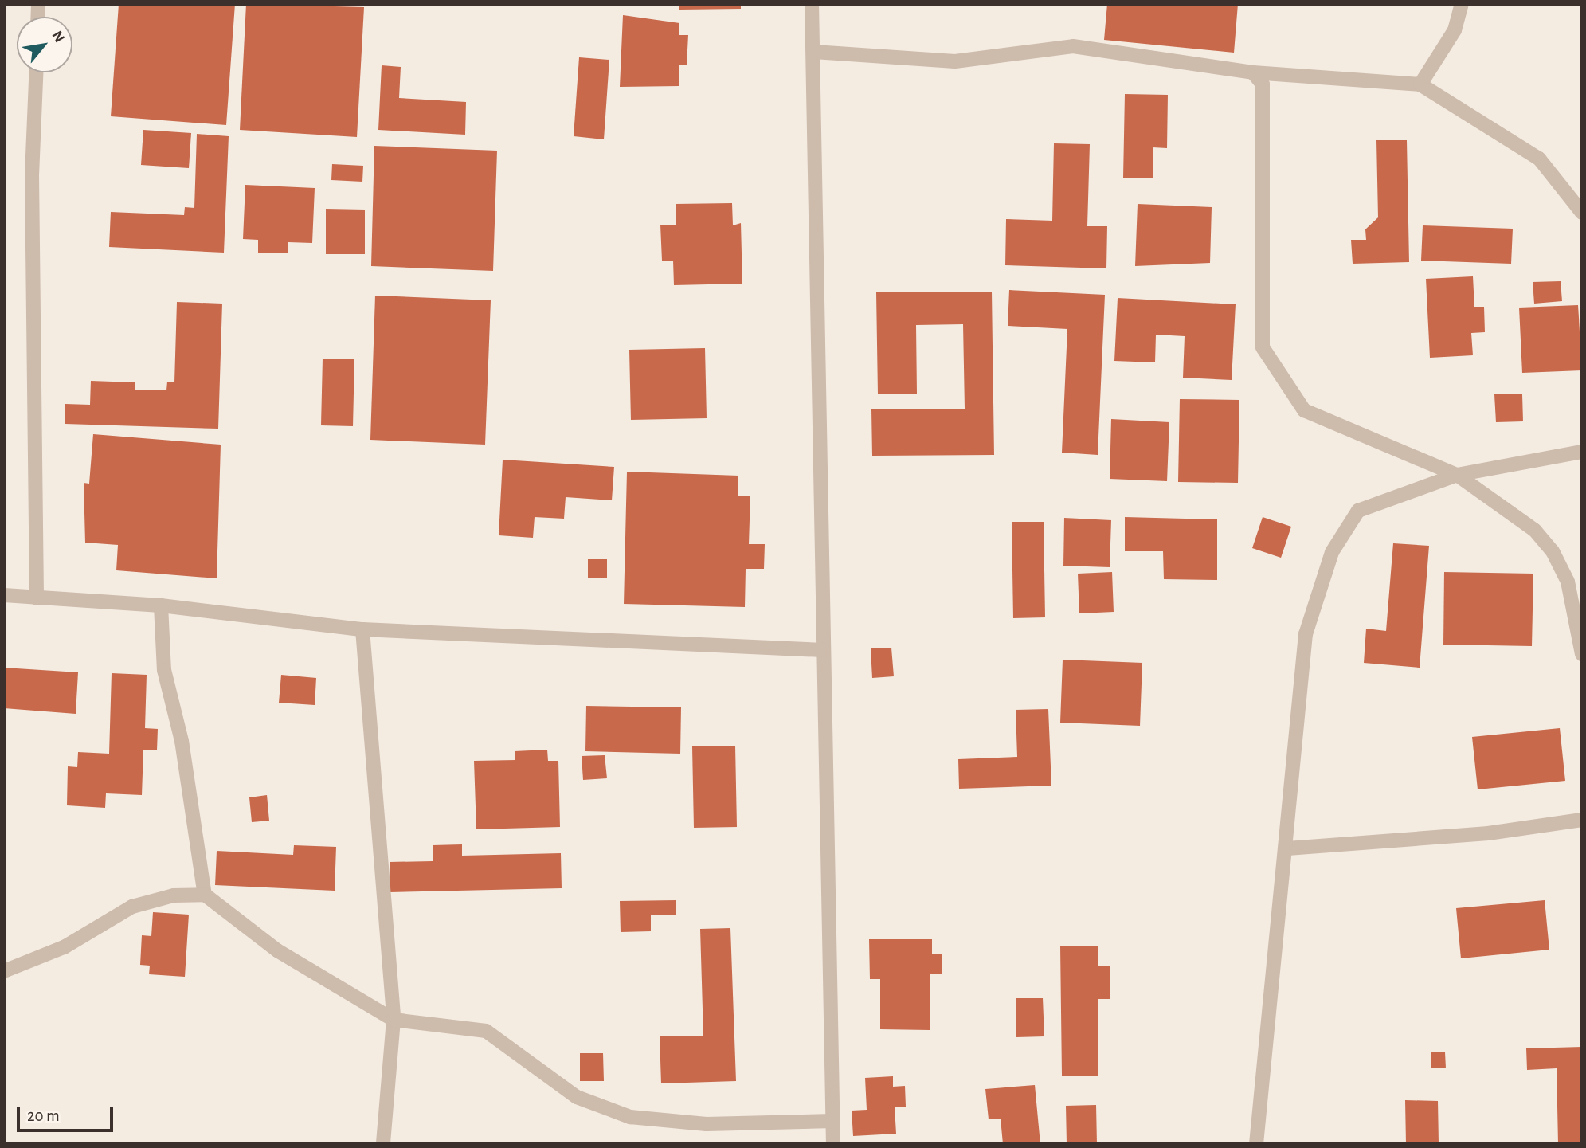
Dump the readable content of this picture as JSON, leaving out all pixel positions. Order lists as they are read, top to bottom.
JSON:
{
  "scale_bar": "20 m",
  "north": "top right"
}
